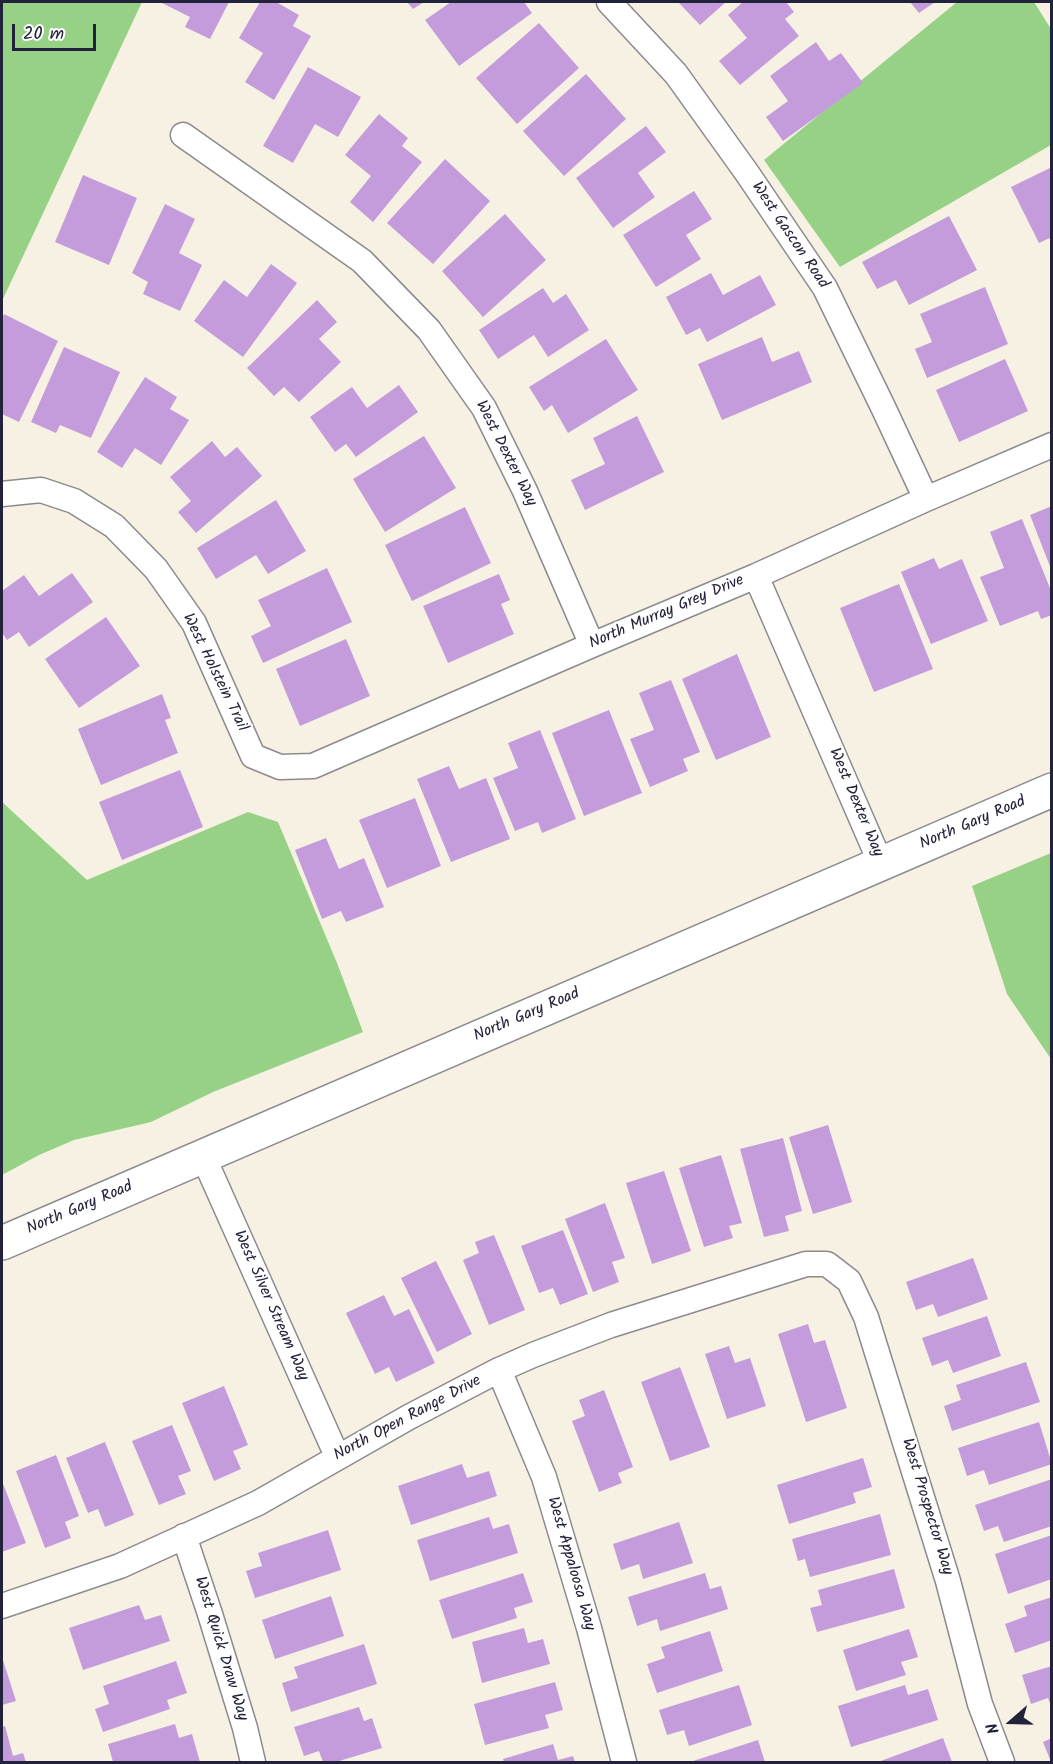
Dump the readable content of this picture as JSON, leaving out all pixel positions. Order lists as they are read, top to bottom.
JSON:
{
  "streets": {
    "main road": ["North Gary Road"],
    "street": [
      "West Gascon Road",
      "West Dexter Way",
      "North Murray Grey Drive",
      "West Holstein Trail",
      "West Silver Stream Way",
      "North Open Range Drive",
      "West Prospector Way",
      "West Appaloosa Way",
      "West Quick Draw Way"
    ]
  },
  "crossings": [
    ["West Gascon Road", "North Murray Grey Drive"],
    ["West Dexter Way", "North Murray Grey Drive"],
    ["West Dexter Way", "North Gary Road"],
    ["North Murray Grey Drive", "West Holstein Trail"],
    ["North Gary Road", "West Silver Stream Way"],
    ["West Silver Stream Way", "North Open Range Drive"],
    ["North Open Range Drive", "West Prospector Way"],
    ["North Open Range Drive", "West Appaloosa Way"],
    ["North Open Range Drive", "West Quick Draw Way"]
  ],
  "scale_bar": "20 m",
  "north": "left"
}
